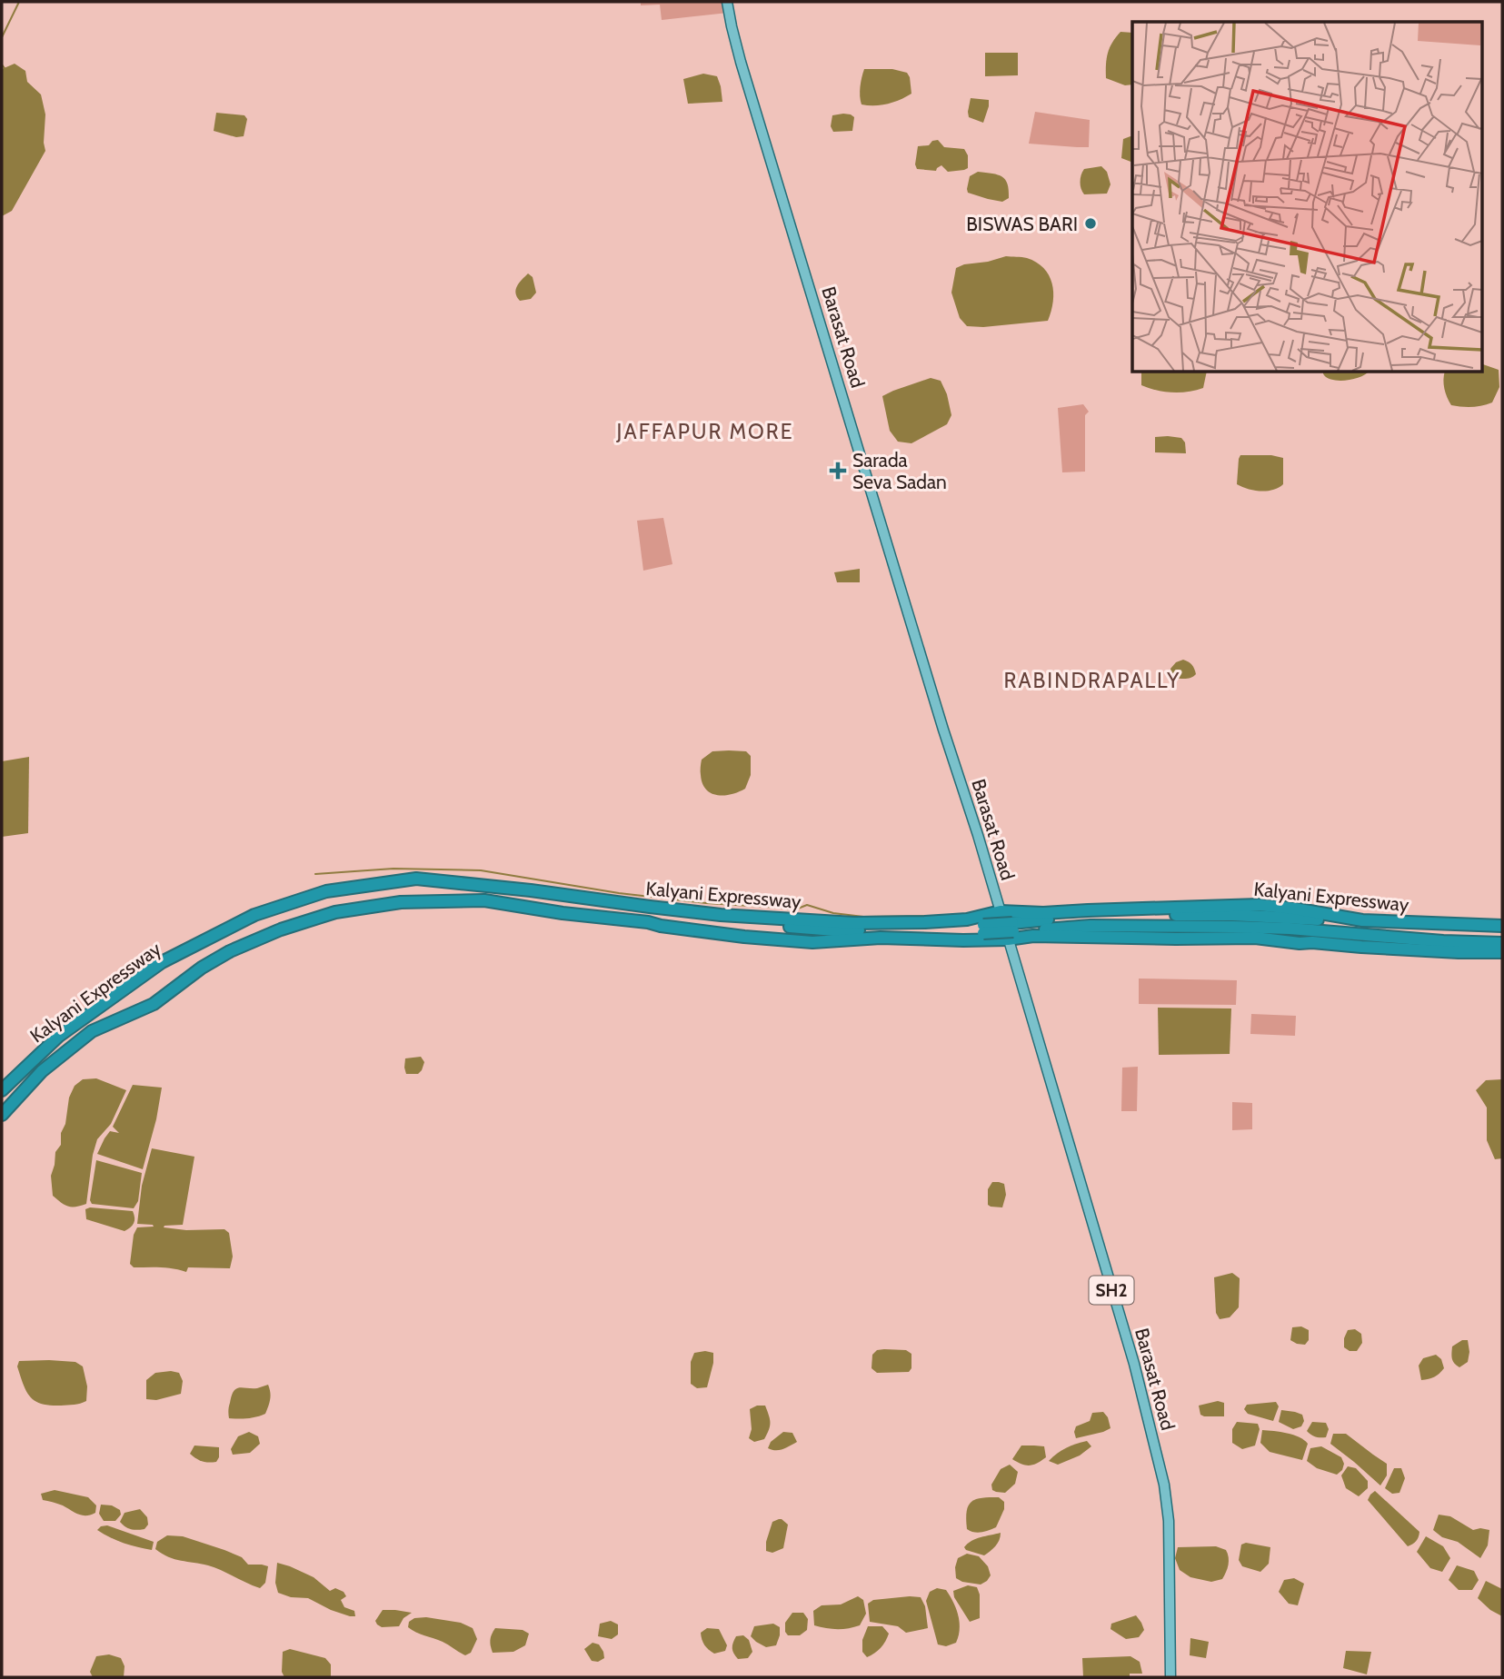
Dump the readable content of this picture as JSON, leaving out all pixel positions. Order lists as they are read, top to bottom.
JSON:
{
  "streets": {
    "highway": ["Kalyani Expressway"],
    "main road": ["Barasat Road", "SH2"]
  },
  "crossings": [
    ["Barasat Road", "Kalyani Expressway"]
  ],
  "districts": ["JAFFAPUR MORE", "RABINDRAPALLY"],
  "places": {
    "other": ["BISWAS BARI"],
    "health": ["Sarada Seva Sadan"]
  }
}
